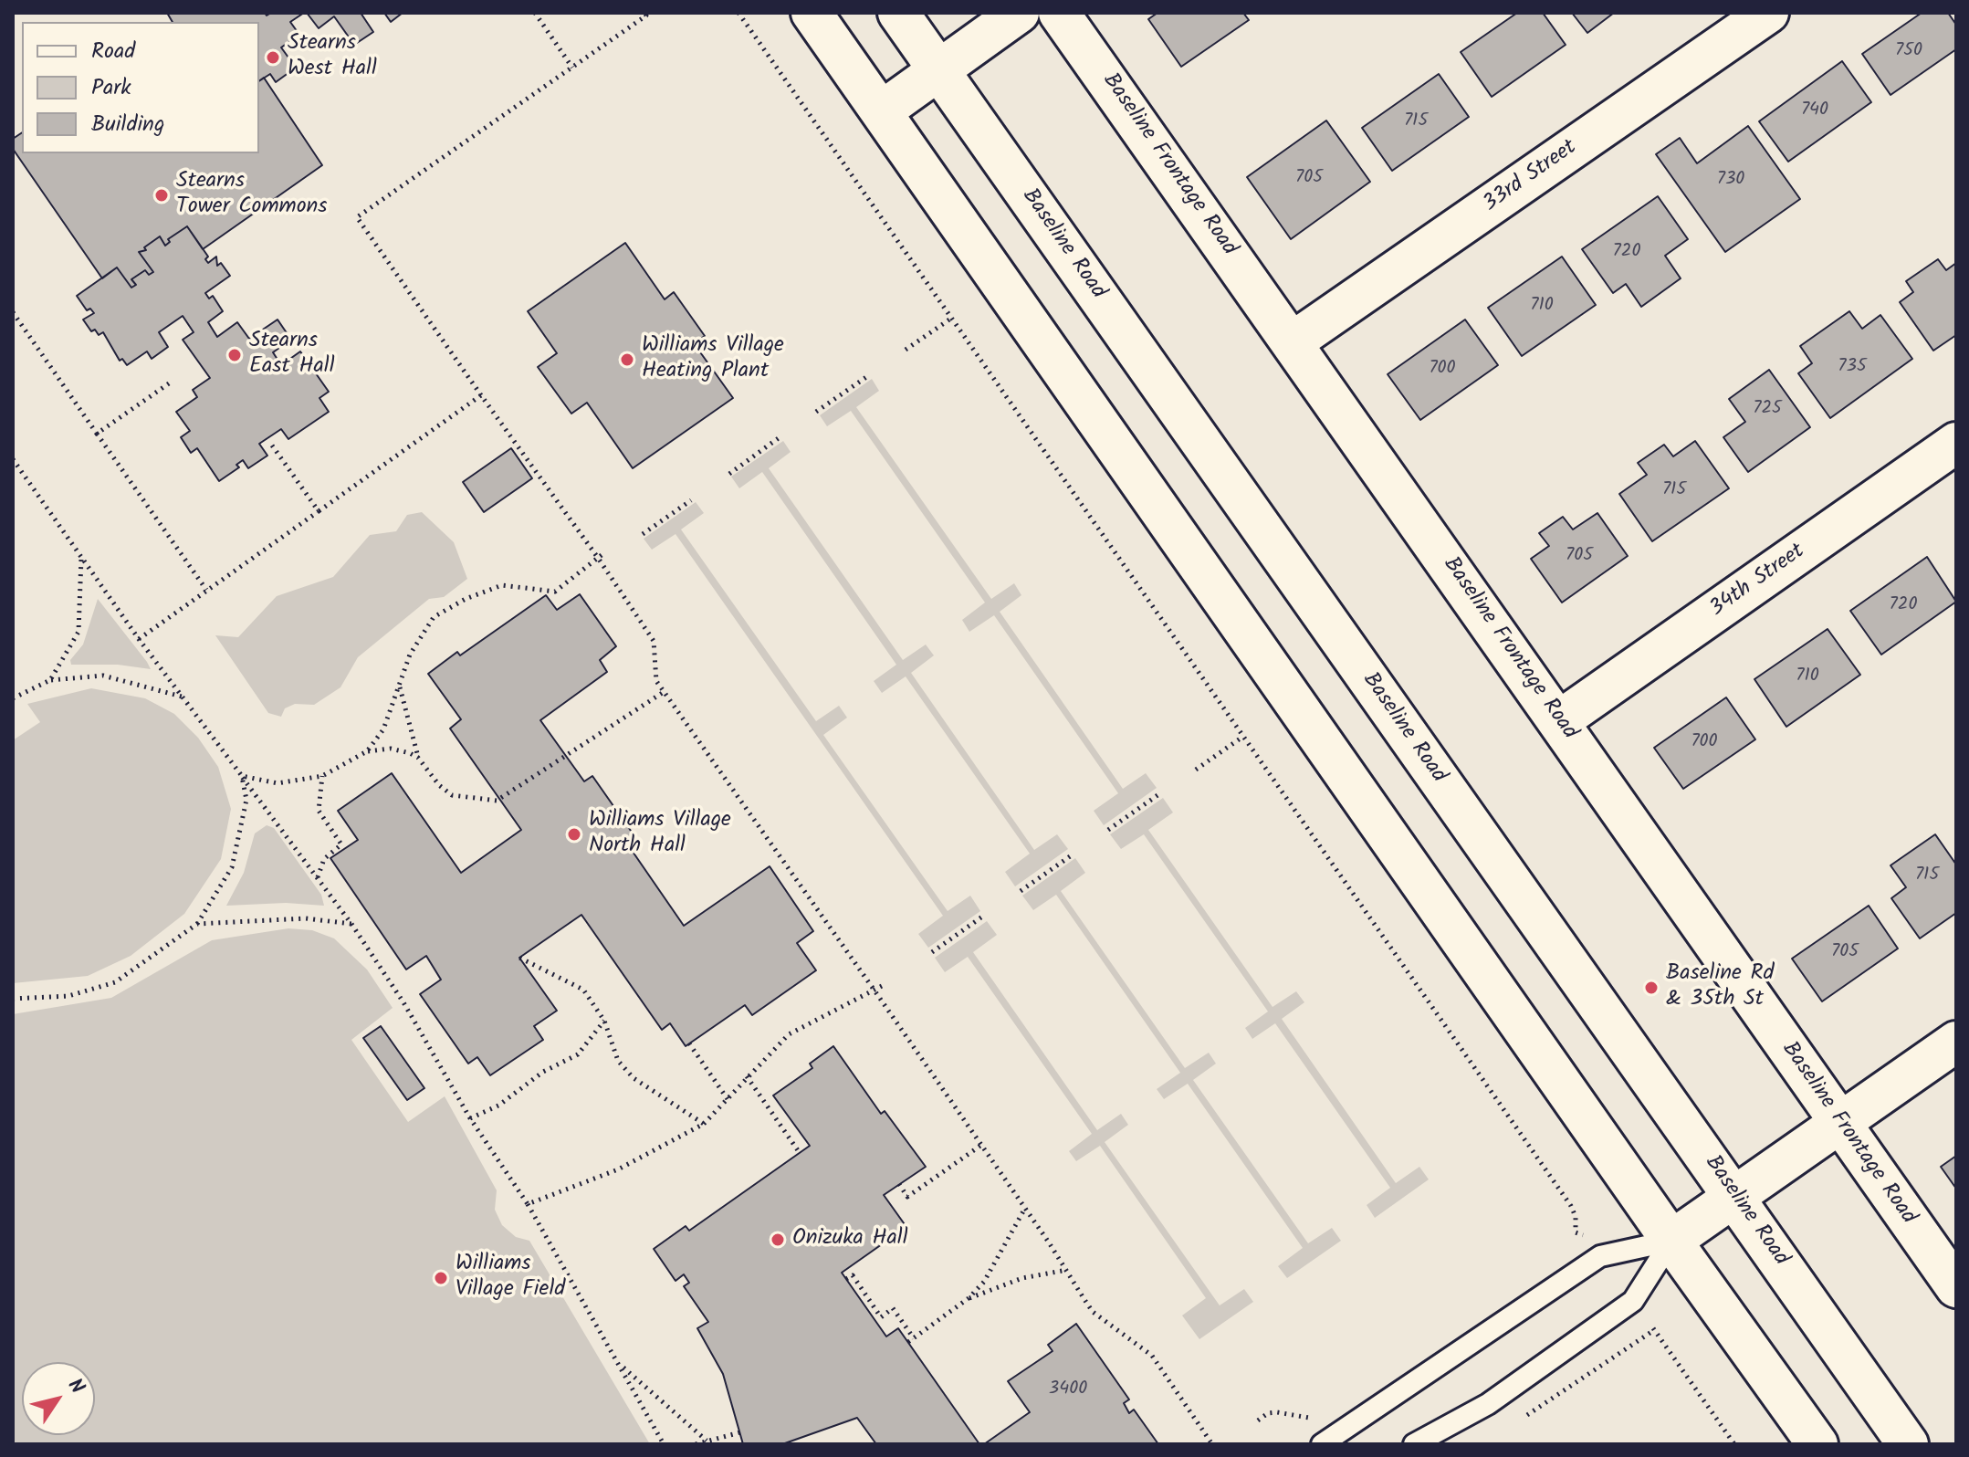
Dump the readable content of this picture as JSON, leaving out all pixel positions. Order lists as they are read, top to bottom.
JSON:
{
  "streets": {
    "main road": [
      "Baseline Frontage Road",
      "33rd Street",
      "Baseline Road",
      "34th Street"
    ]
  },
  "crossings": [
    ["Baseline Frontage Road", "33rd Street"],
    ["Baseline Frontage Road", "34th Street"]
  ],
  "places": [
    "Stearns West Hall",
    "Stearns Tower Commons",
    "Stearns East Hall",
    "Williams Village Heating Plant",
    "Williams Village North Hall",
    "Baseline Rd & 35th St",
    "Onizuka Hall",
    "Williams Village Field"
  ],
  "house_numbers": [
    "750",
    "740",
    "715",
    "705",
    "730",
    "720",
    "710",
    "735",
    "700",
    "725",
    "715",
    "705",
    "720",
    "710",
    "700",
    "715",
    "705",
    "3400"
  ],
  "legend": ["Road", "Park", "Building"],
  "north": "top right"
}
